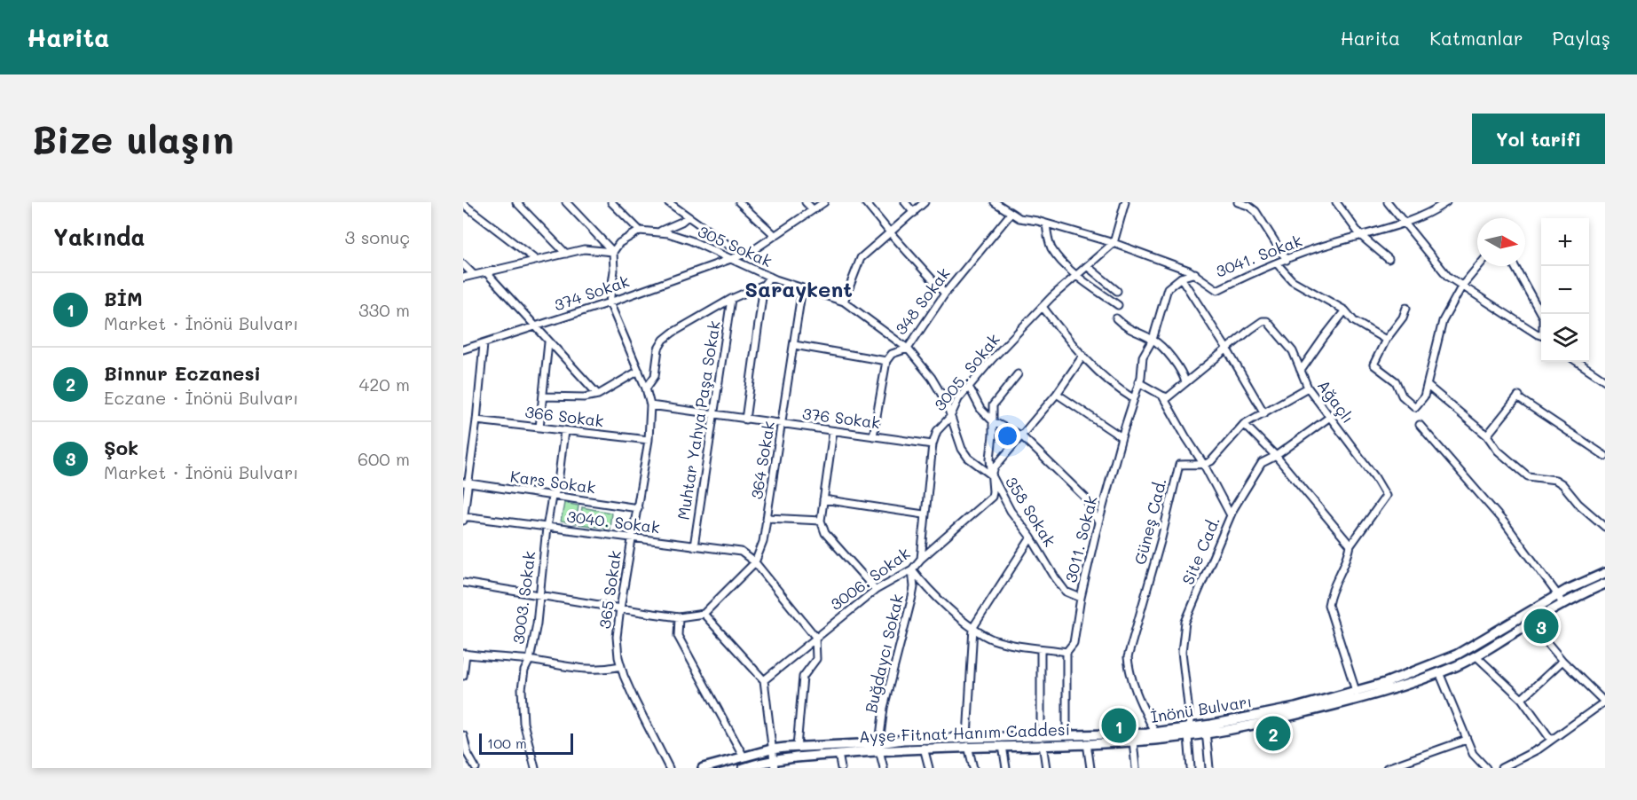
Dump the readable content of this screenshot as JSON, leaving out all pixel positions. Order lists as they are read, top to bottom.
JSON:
{
  "streets": {
    "main road": ["İnönü Bulvarı", "Ayşe Fitnat Hanım Caddesi"],
    "street": [
      "305 Sokak",
      "3041. Sokak",
      "374 Sokak",
      "348 Sokak",
      "3005. Sokak",
      "Ağaçlı",
      "366 Sokak",
      "376 Sokak",
      "Muhtar Yahya Paşa Sokak",
      "364 Sokak",
      "Kars Sokak",
      "358 Sokak",
      "Güneş Cad.",
      "3040. Sokak",
      "3011. Sokak",
      "Site Cad.",
      "3006. Sokak",
      "365 Sokak",
      "3003. Sokak",
      "Buğdaycı Sokak"
    ]
  },
  "crossings": [
    ["305 Sokak", "374 Sokak"],
    ["305 Sokak", "348 Sokak"],
    ["305 Sokak", "364 Sokak"],
    ["3041. Sokak", "348 Sokak"],
    ["3041. Sokak", "3005. Sokak"],
    ["374 Sokak", "365 Sokak"],
    ["348 Sokak", "358 Sokak"],
    ["3005. Sokak", "376 Sokak"],
    ["3005. Sokak", "358 Sokak"],
    ["3005. Sokak", "3006. Sokak"],
    ["Ağaçlı", "Site Cad."],
    ["366 Sokak", "365 Sokak"],
    ["366 Sokak", "3003. Sokak"],
    ["376 Sokak", "Muhtar Yahya Paşa Sokak"],
    ["376 Sokak", "364 Sokak"],
    ["376 Sokak", "365 Sokak"],
    ["Muhtar Yahya Paşa Sokak", "3040. Sokak"],
    ["364 Sokak", "3040. Sokak"],
    ["Kars Sokak", "365 Sokak"],
    ["Kars Sokak", "3003. Sokak"],
    ["358 Sokak", "3011. Sokak"],
    ["358 Sokak", "3006. Sokak"],
    ["Güneş Cad.", "İnönü Bulvarı"],
    ["3040. Sokak", "365 Sokak"],
    ["3040. Sokak", "3003. Sokak"],
    ["Site Cad.", "İnönü Bulvarı"],
    ["Site Cad.", "Ayşe Fitnat Hanım Caddesi"],
    ["3006. Sokak", "Buğdaycı Sokak"],
    ["Buğdaycı Sokak", "İnönü Bulvarı"],
    ["Buğdaycı Sokak", "Ayşe Fitnat Hanım Caddesi"],
    ["İnönü Bulvarı", "Ayşe Fitnat Hanım Caddesi"]
  ],
  "districts": ["Saraykent"],
  "scale_bar": "100 m",
  "north": "right",
  "page": {
    "header": "Harita",
    "nav": ["Harita", "Katmanlar", "Paylaş"],
    "buttons": "Yol tarifi",
    "title": "Bize ulaşın",
    "heading": ["Yakında", "3 sonuç"],
    "map_buttons": ["+", "−"],
    "list": [
      {
        "mark": "1",
        "name": "BİM",
        "note": "Market · İnönü Bulvarı",
        "value": "330 m"
      },
      {
        "mark": "2",
        "name": "Binnur Eczanesi",
        "note": "Eczane · İnönü Bulvarı",
        "value": "420 m"
      },
      {
        "mark": "3",
        "name": "Şok",
        "note": "Market · İnönü Bulvarı",
        "value": "600 m"
      }
    ],
    "pins": ["3", "1", "2"],
    "scale": "100 m"
  }
}
